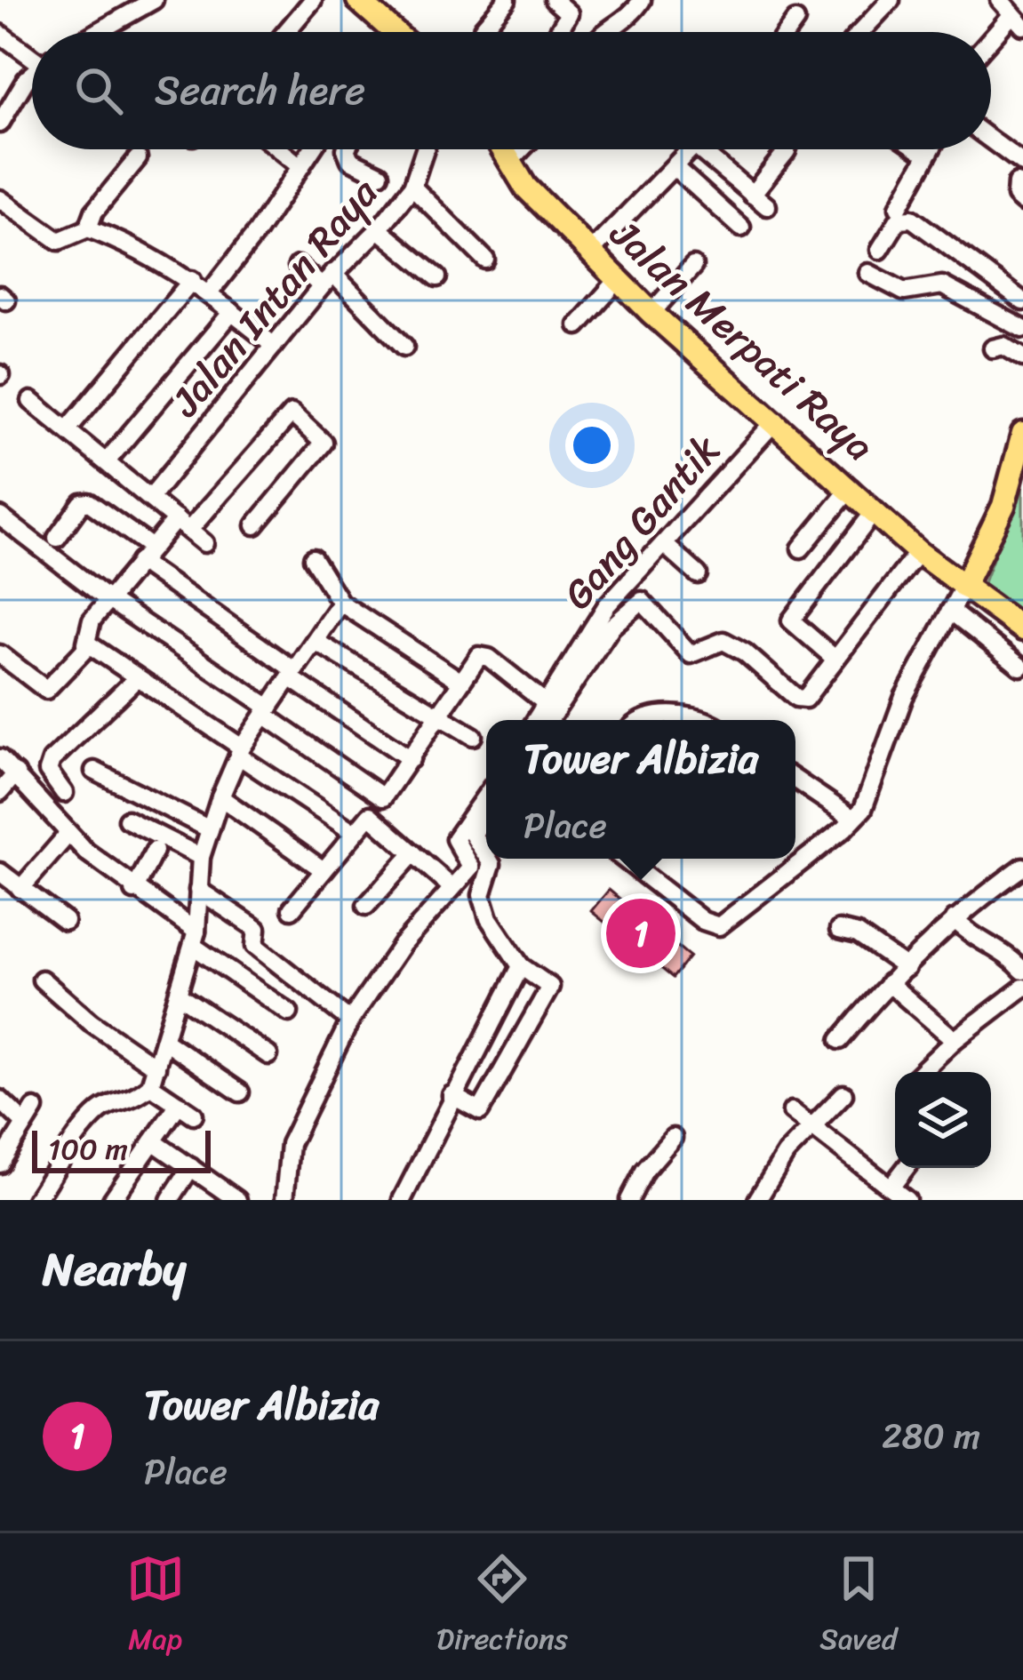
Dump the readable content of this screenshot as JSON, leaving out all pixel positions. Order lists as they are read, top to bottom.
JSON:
{
  "streets": {
    "main road": ["Jalan Merpati Raya"],
    "street": ["Jalan Intan Raya", "Gang Gantik"]
  },
  "crossings": [
    ["Jalan Merpati Raya", "Gang Gantik"]
  ],
  "scale_bar": "100 m",
  "page": {
    "search": "Search here",
    "popup": ["Tower Albizia", "Place"],
    "pins": "1",
    "scale": "100 m",
    "heading": "Nearby",
    "list": [
      {
        "mark": "1",
        "name": "Tower Albizia",
        "note": "Place",
        "value": "280 m"
      }
    ],
    "nav": ["Map", "Directions", "Saved"]
  }
}
